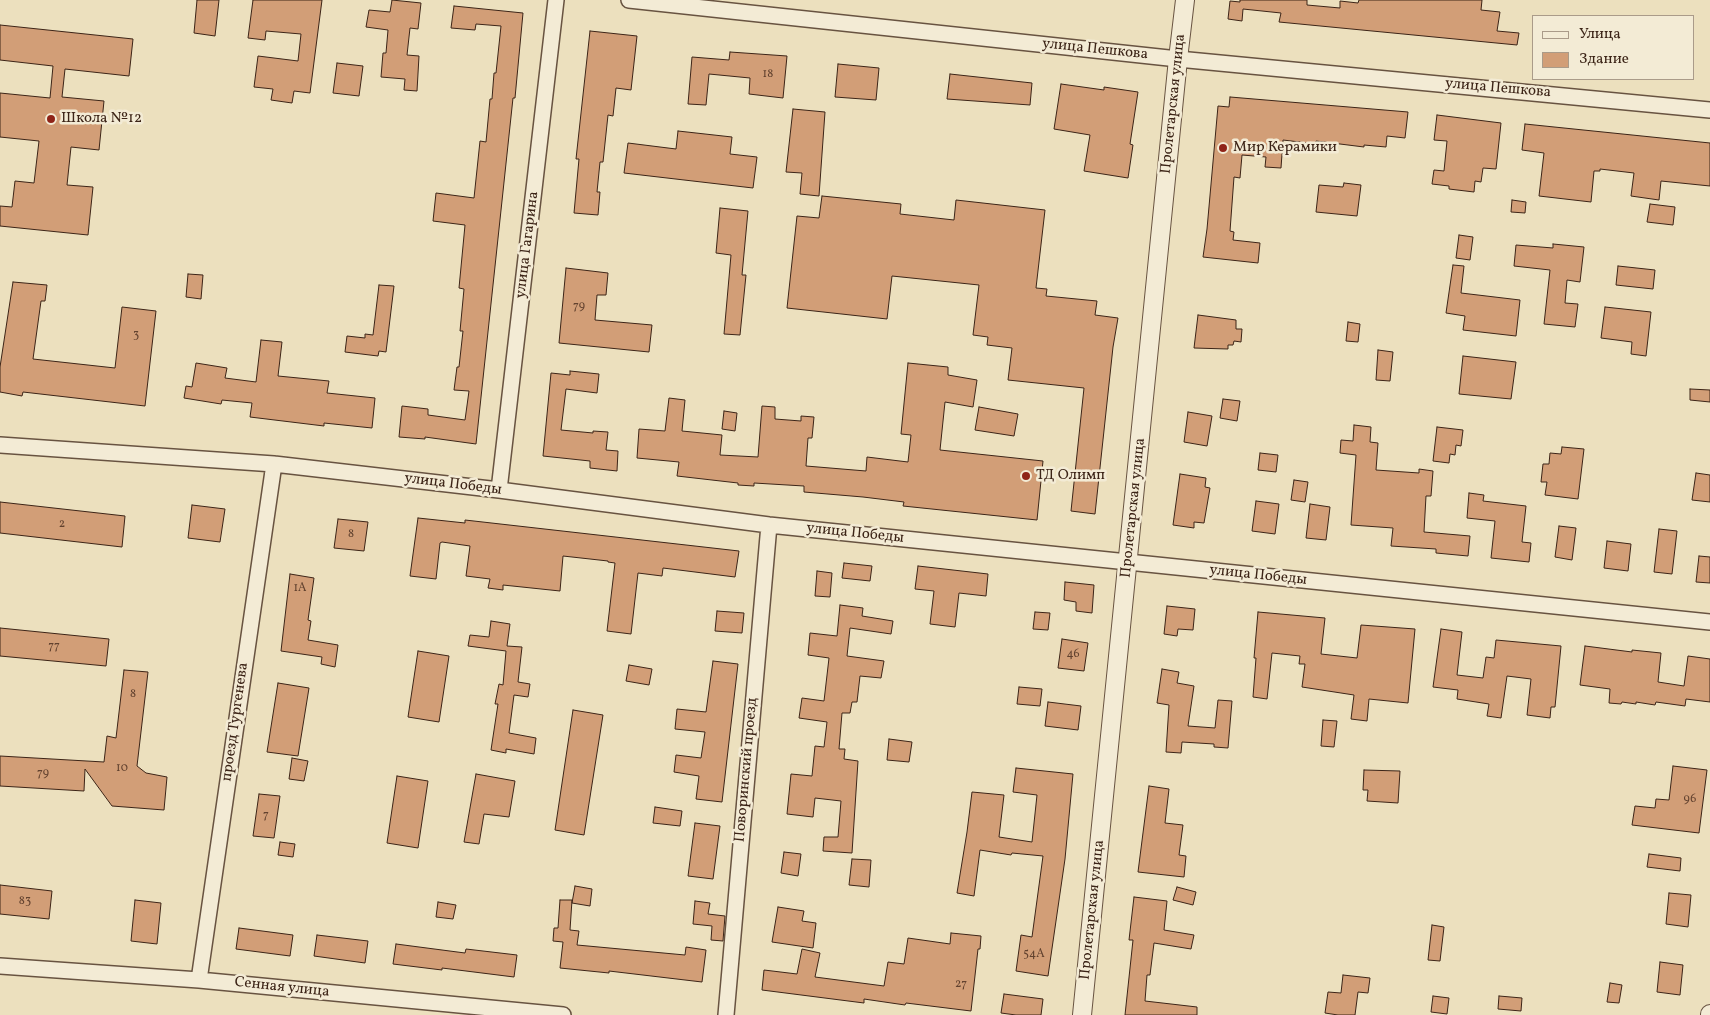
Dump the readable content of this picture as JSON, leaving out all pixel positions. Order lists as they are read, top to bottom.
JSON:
{
  "streets": {
    "street": [
      "улица Пешкова",
      "Пролетарская улица",
      "улица Гагарина",
      "улица Победы",
      "проезд Тургенева",
      "Поворинский проезд",
      "Сенная улица"
    ]
  },
  "crossings": [
    ["улица Пешкова", "Пролетарская улица"],
    ["Пролетарская улица", "улица Победы"],
    ["улица Гагарина", "улица Победы"],
    ["улица Победы", "проезд Тургенева"],
    ["улица Победы", "Поворинский проезд"],
    ["проезд Тургенева", "Сенная улица"]
  ],
  "places": ["Школа №12", "Мир Керамики", "ТД Олимп"],
  "house_numbers": [
    "18",
    "79",
    "3",
    "2",
    "8",
    "1А",
    "77",
    "46",
    "8",
    "10",
    "79",
    "96",
    "7",
    "83",
    "54А",
    "27"
  ],
  "legend": ["Улица", "Здание"]
}
